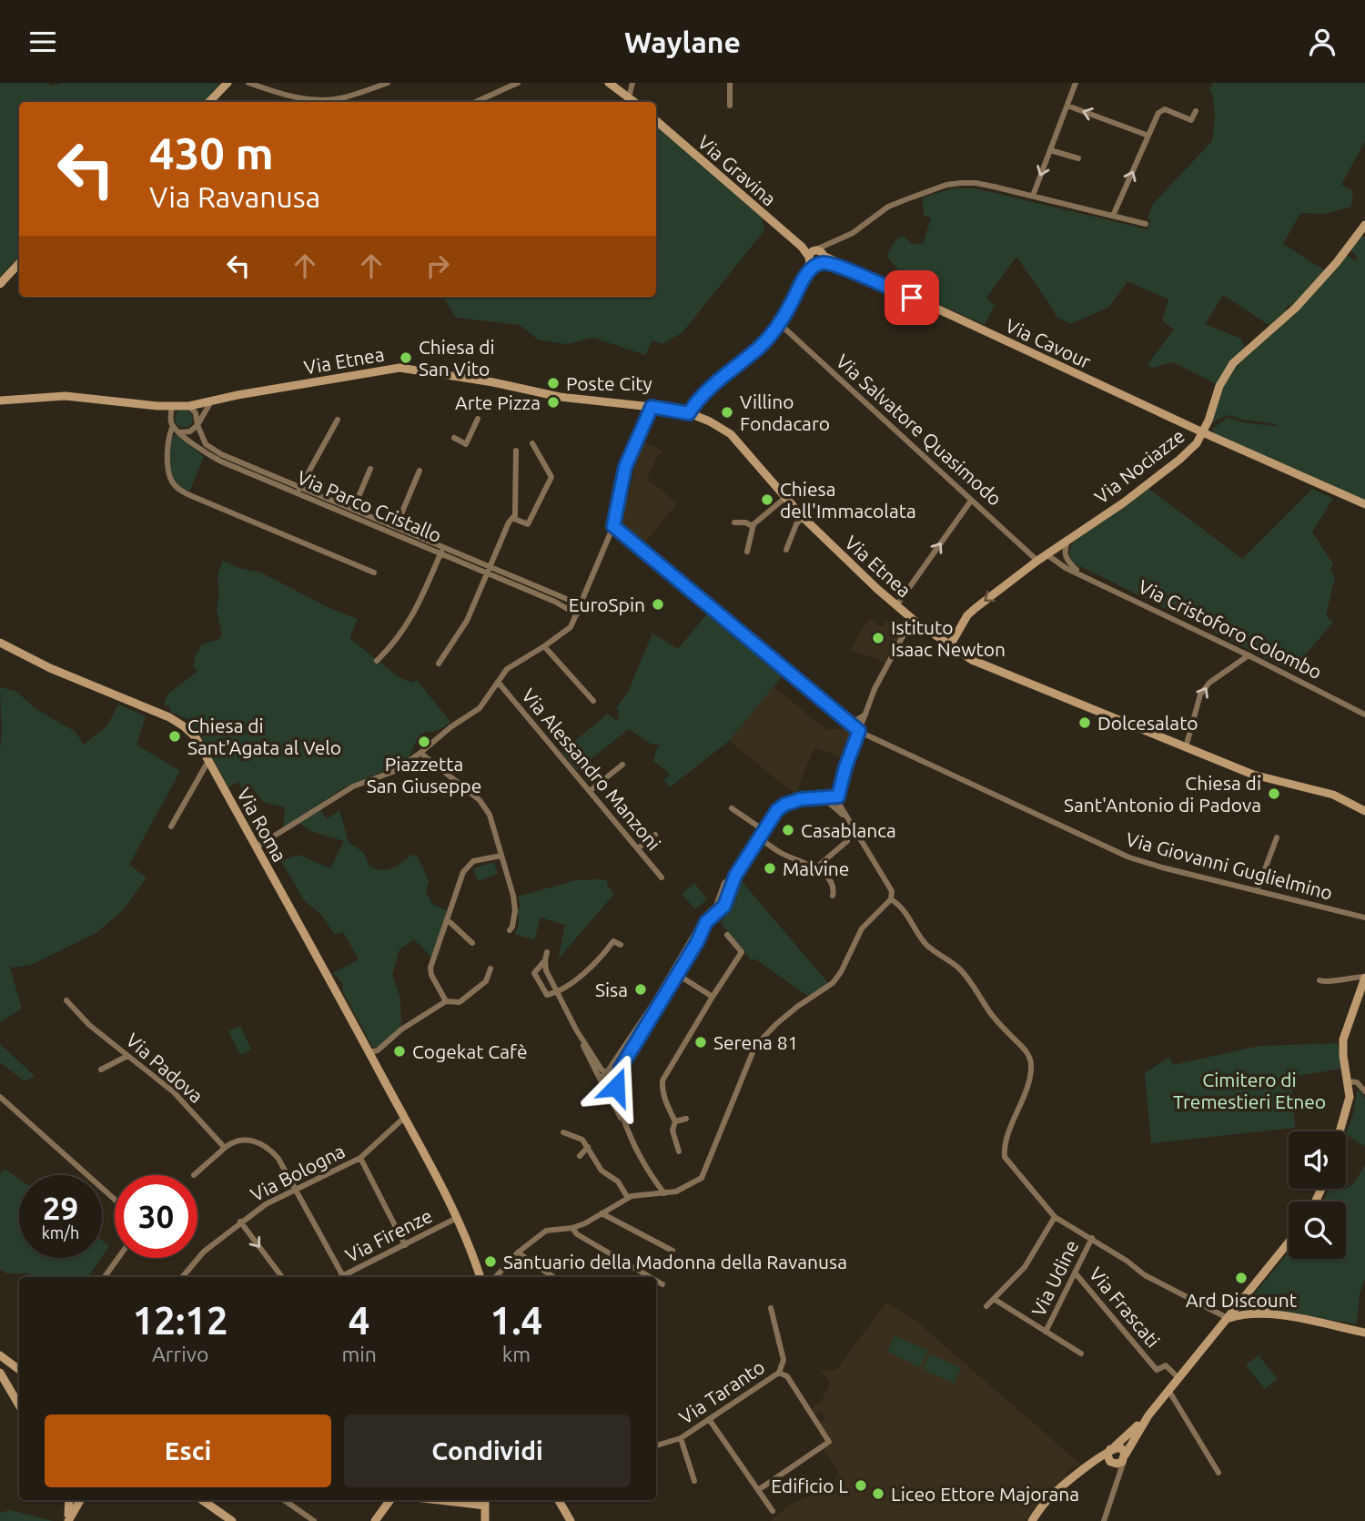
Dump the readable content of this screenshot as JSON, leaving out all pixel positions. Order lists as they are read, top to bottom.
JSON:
{
  "streets": {
    "main road": [
      "Via Gravina",
      "Via Cavour",
      "Via Etnea",
      "Via Nociazze",
      "Via Roma"
    ],
    "street": [
      "Via Salvatore Quasimodo",
      "Via Parco Cristallo",
      "Via Cristoforo Colombo",
      "Via Alessandro Manzoni",
      "Via Giovanni Guglielmino",
      "Via Padova",
      "Via Bologna",
      "Via Firenze",
      "Via Udine",
      "Via Frascati",
      "Via Taranto"
    ]
  },
  "crossings": [
    ["Via Gravina", "Via Cavour"],
    ["Via Cavour", "Via Nociazze"],
    ["Via Etnea", "Via Nociazze"],
    ["Via Etnea", "Via Parco Cristallo"],
    ["Via Salvatore Quasimodo", "Via Nociazze"],
    ["Via Nociazze", "Via Cristoforo Colombo"],
    ["Via Roma", "Via Bologna"],
    ["Via Roma", "Via Firenze"],
    ["Via Udine", "Via Frascati"]
  ],
  "parks": ["Cimitero di Tremestieri Etneo"],
  "places": [
    "Chiesa di San Vito",
    "Poste City",
    "Arte Pizza",
    "Villino Fondacaro",
    "Chiesa dell'Immacolata",
    "EuroSpin",
    "Istituto Isaac Newton",
    "Dolcesalato",
    "Chiesa di Sant'Agata al Velo",
    "Piazzetta San Giuseppe",
    "Chiesa di Sant'Antonio di Padova",
    "Casablanca",
    "Malvine",
    "Sisa",
    "Serena 81",
    "Cogekat Cafè",
    "Santuario della Madonna della Ravanusa",
    "Ard Discount",
    "Edificio L",
    "Liceo Ettore Majorana"
  ],
  "page": {
    "header": "Waylane",
    "turn": ["430 m", "Via Ravanusa"],
    "speed": "29 km/h",
    "limit": "30",
    "eta": [
      "12:12",
      "Arrivo",
      "4",
      "min",
      "1.4",
      "km"
    ],
    "buttons": ["Esci", "Condividi"]
  }
}
